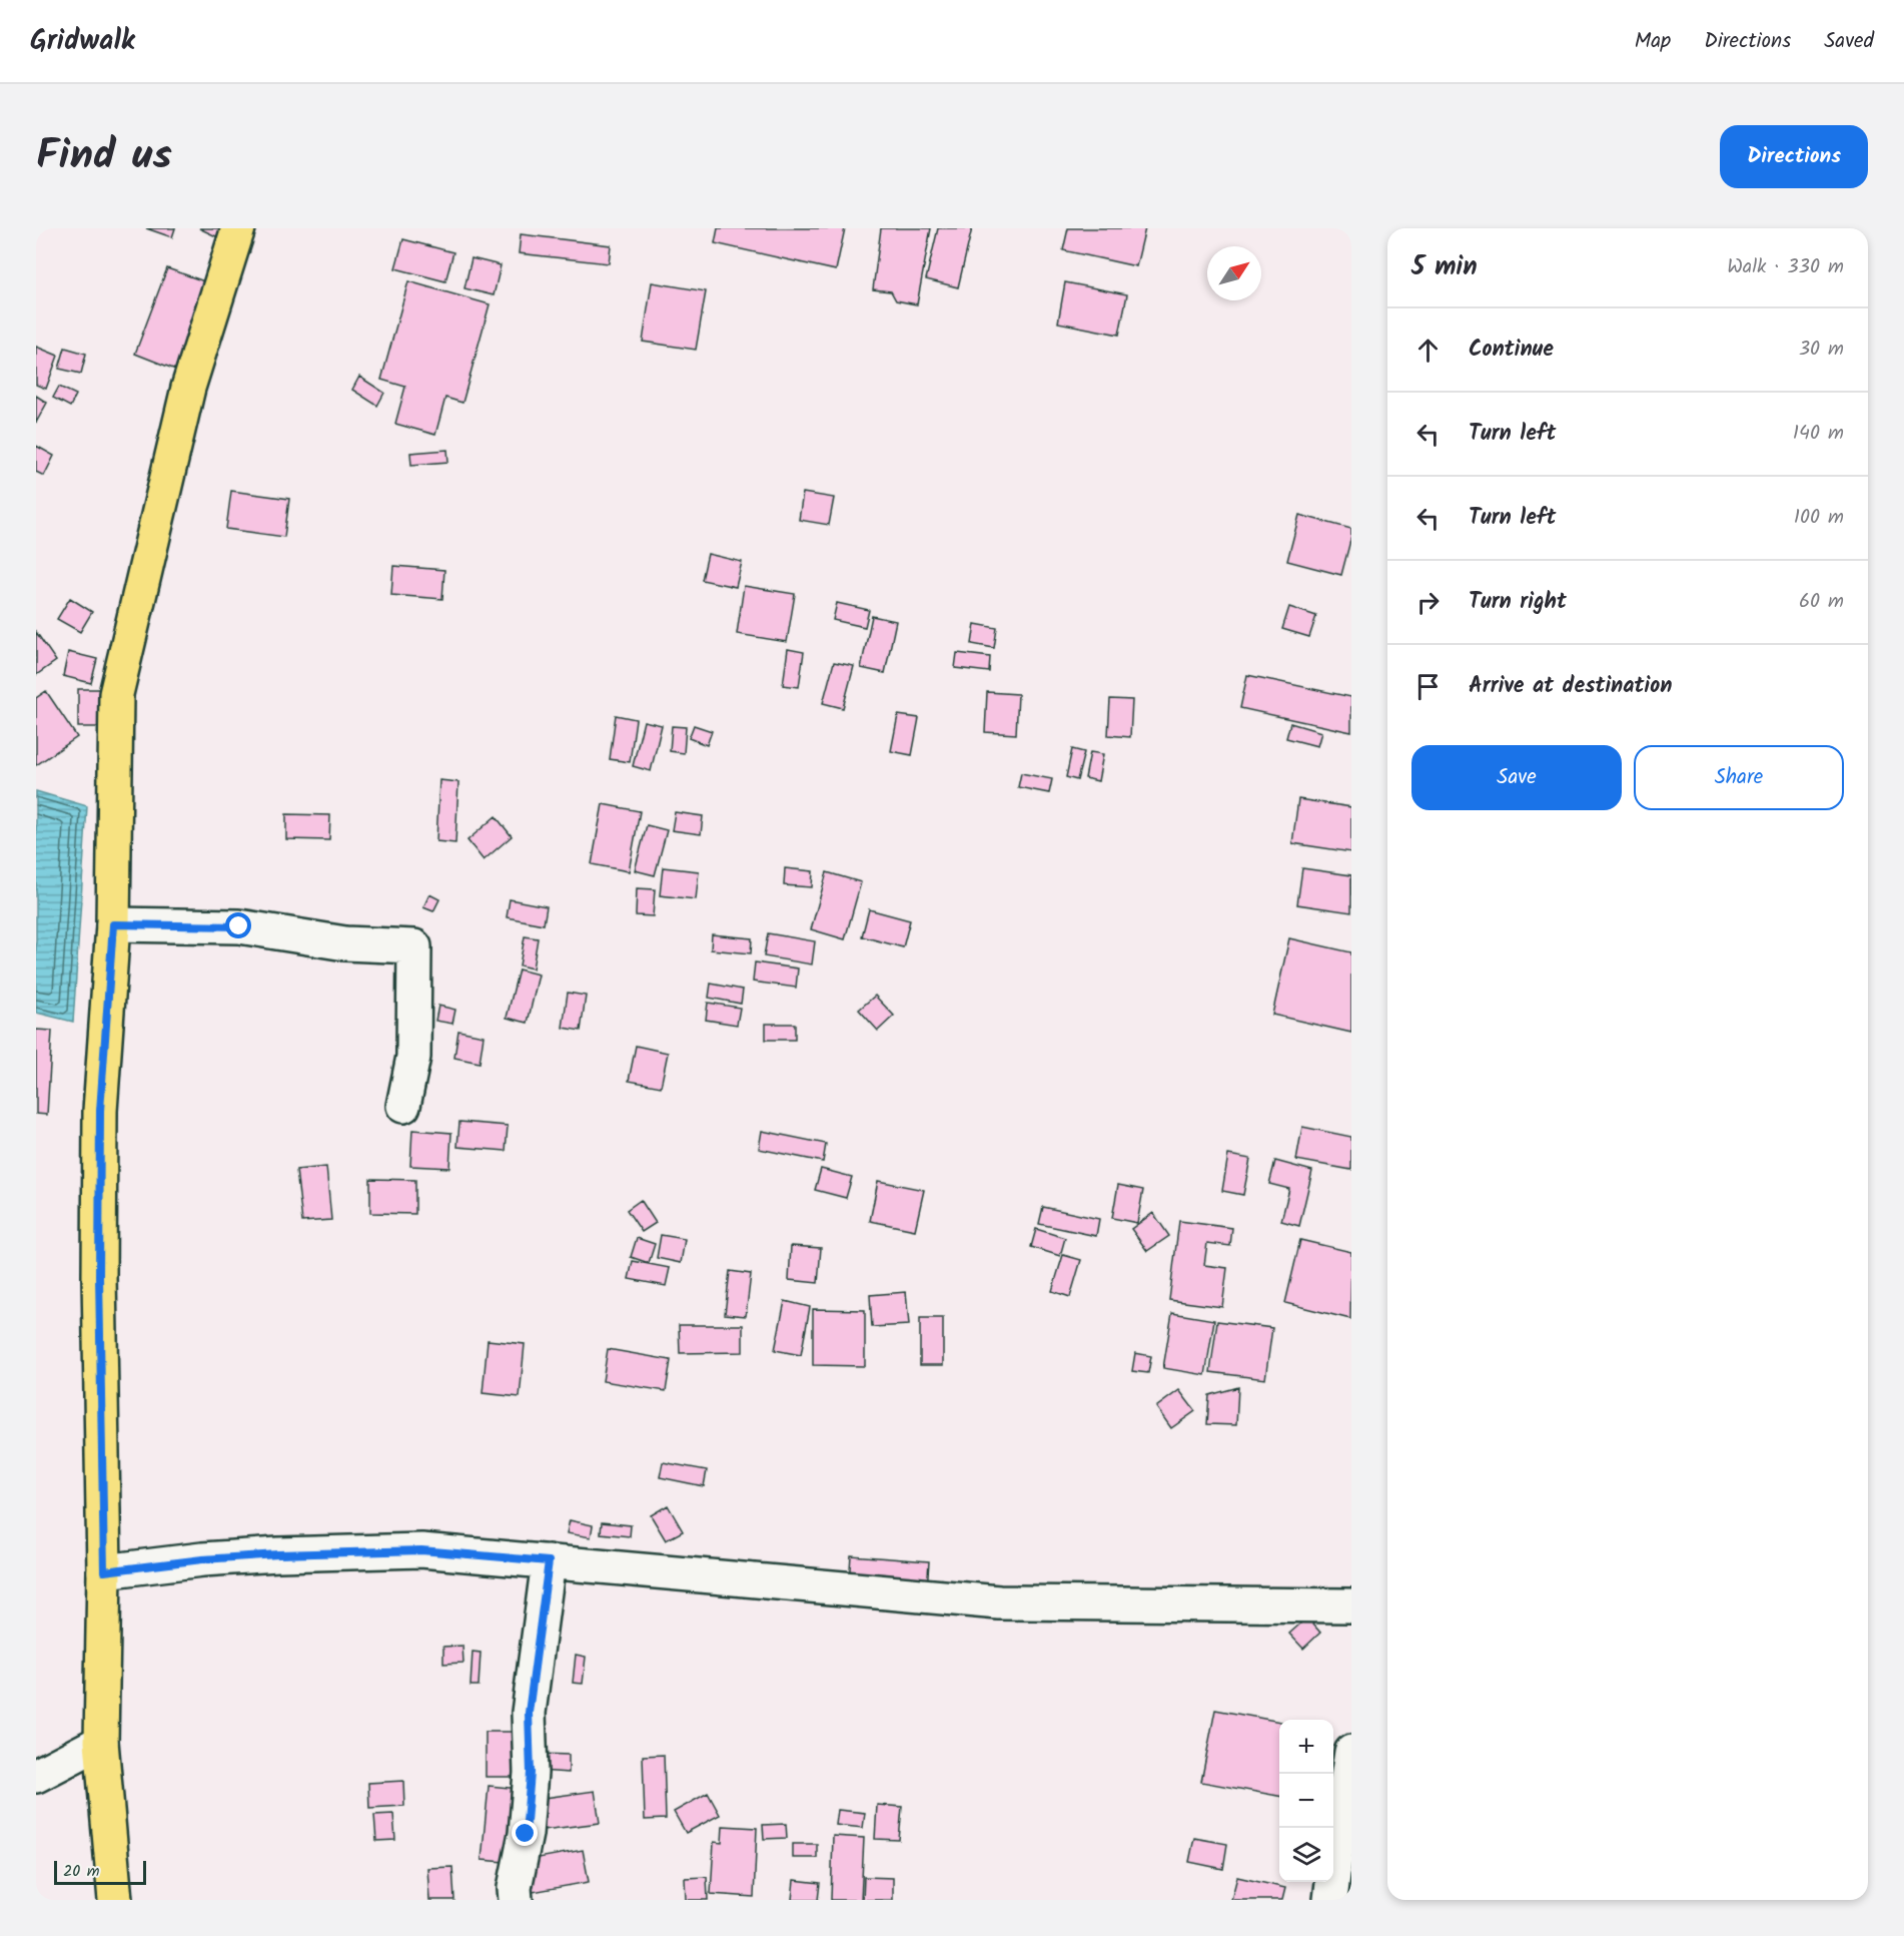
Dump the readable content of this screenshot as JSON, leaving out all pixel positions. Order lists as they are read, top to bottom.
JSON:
{
  "scale_bar": "20 m",
  "north": "top right",
  "page": {
    "header": "Gridwalk",
    "nav": ["Map", "Directions", "Saved"],
    "title": "Find us",
    "buttons": [
      "Directions",
      ["Save", "Share"]
    ],
    "heading": ["5 min", "Walk · 330 m"],
    "list": [
      ["Continue", "30 m"],
      ["Turn left", "140 m"],
      ["Turn left", "100 m"],
      ["Turn right", "60 m"],
      "Arrive at destination"
    ],
    "map_buttons": ["+", "−"],
    "scale": "20 m"
  }
}
